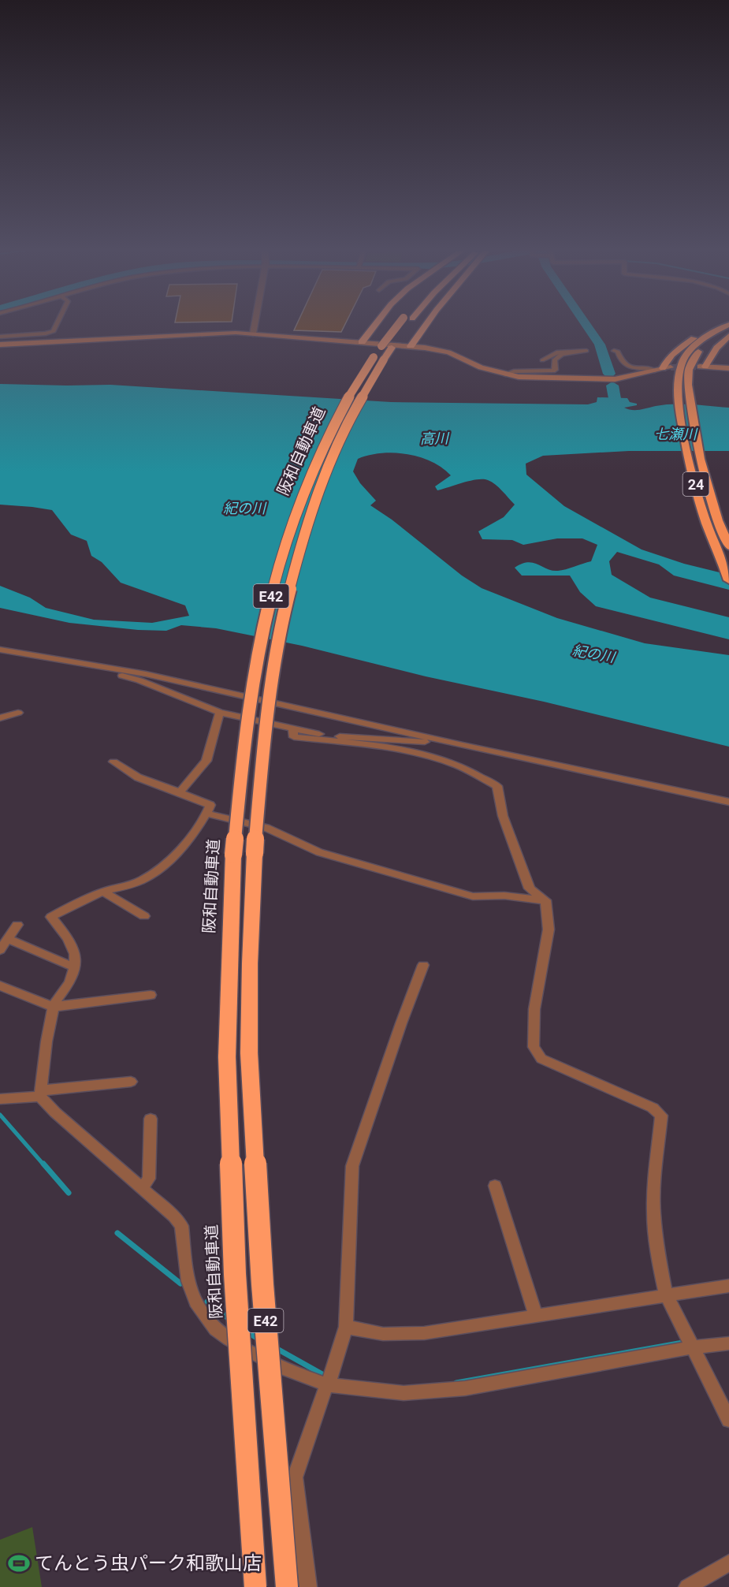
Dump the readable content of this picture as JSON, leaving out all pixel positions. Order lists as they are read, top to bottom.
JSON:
{
  "streets": {
    "highway": ["阪和自動車道", "24", "E42"]
  },
  "water": ["七瀬川", "高川", "紀の川"],
  "places": {
    "sports": ["てんとう虫パーク和歌山店"]
  }
}
